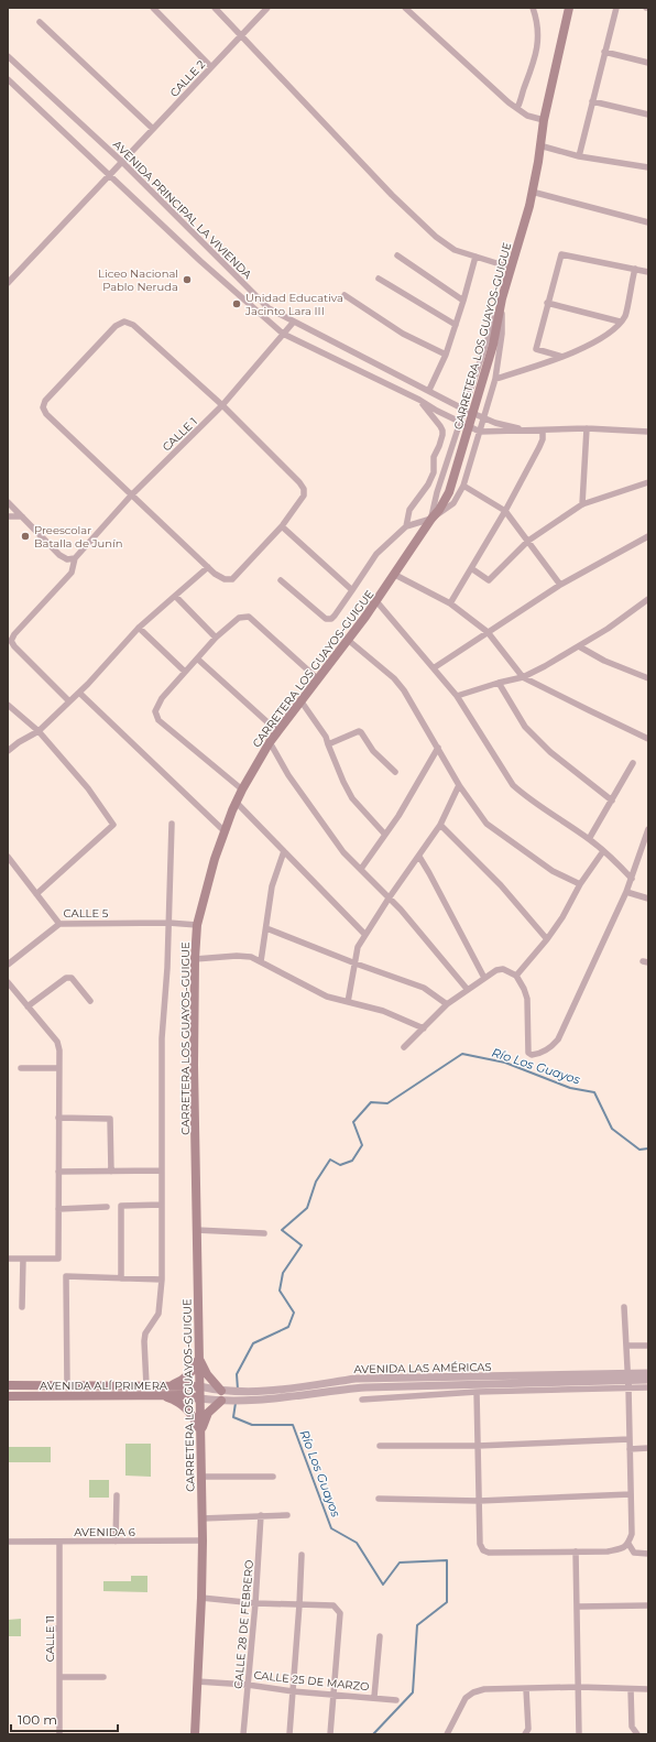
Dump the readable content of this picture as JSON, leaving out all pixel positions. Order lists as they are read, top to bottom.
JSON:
{
  "streets": {
    "main road": ["CARRETERA LOS GUAYOS-GUIGUE", "AVENIDA ALÍ PRIMERA"],
    "street": [
      "CALLE 2",
      "AVENIDA PRINCIPAL LA VIVIENDA",
      "CALLE 1",
      "CALLE 5",
      "AVENIDA LAS AMÉRICAS",
      "AVENIDA 6",
      "CALLE 28 DE FEBRERO",
      "CALLE 11",
      "CALLE 25 DE MARZO"
    ]
  },
  "crossings": [
    ["CALLE 2", "AVENIDA PRINCIPAL LA VIVIENDA"],
    ["AVENIDA PRINCIPAL LA VIVIENDA", "CALLE 1"],
    ["CARRETERA LOS GUAYOS-GUIGUE", "CALLE 5"],
    ["CARRETERA LOS GUAYOS-GUIGUE", "AVENIDA LAS AMÉRICAS"],
    ["CARRETERA LOS GUAYOS-GUIGUE", "AVENIDA ALÍ PRIMERA"],
    ["CARRETERA LOS GUAYOS-GUIGUE", "AVENIDA 6"],
    ["CARRETERA LOS GUAYOS-GUIGUE", "CALLE 25 DE MARZO"],
    ["AVENIDA LAS AMÉRICAS", "AVENIDA ALÍ PRIMERA"],
    ["AVENIDA 6", "CALLE 11"],
    ["CALLE 28 DE FEBRERO", "CALLE 25 DE MARZO"]
  ],
  "water": ["Río Los Guayos"],
  "places": ["Liceo Nacional Pablo Neruda", "Unidad Educativa Jacinto Lara III", "Preescolar Batalla de Junín"],
  "scale_bar": "100 m"
}
